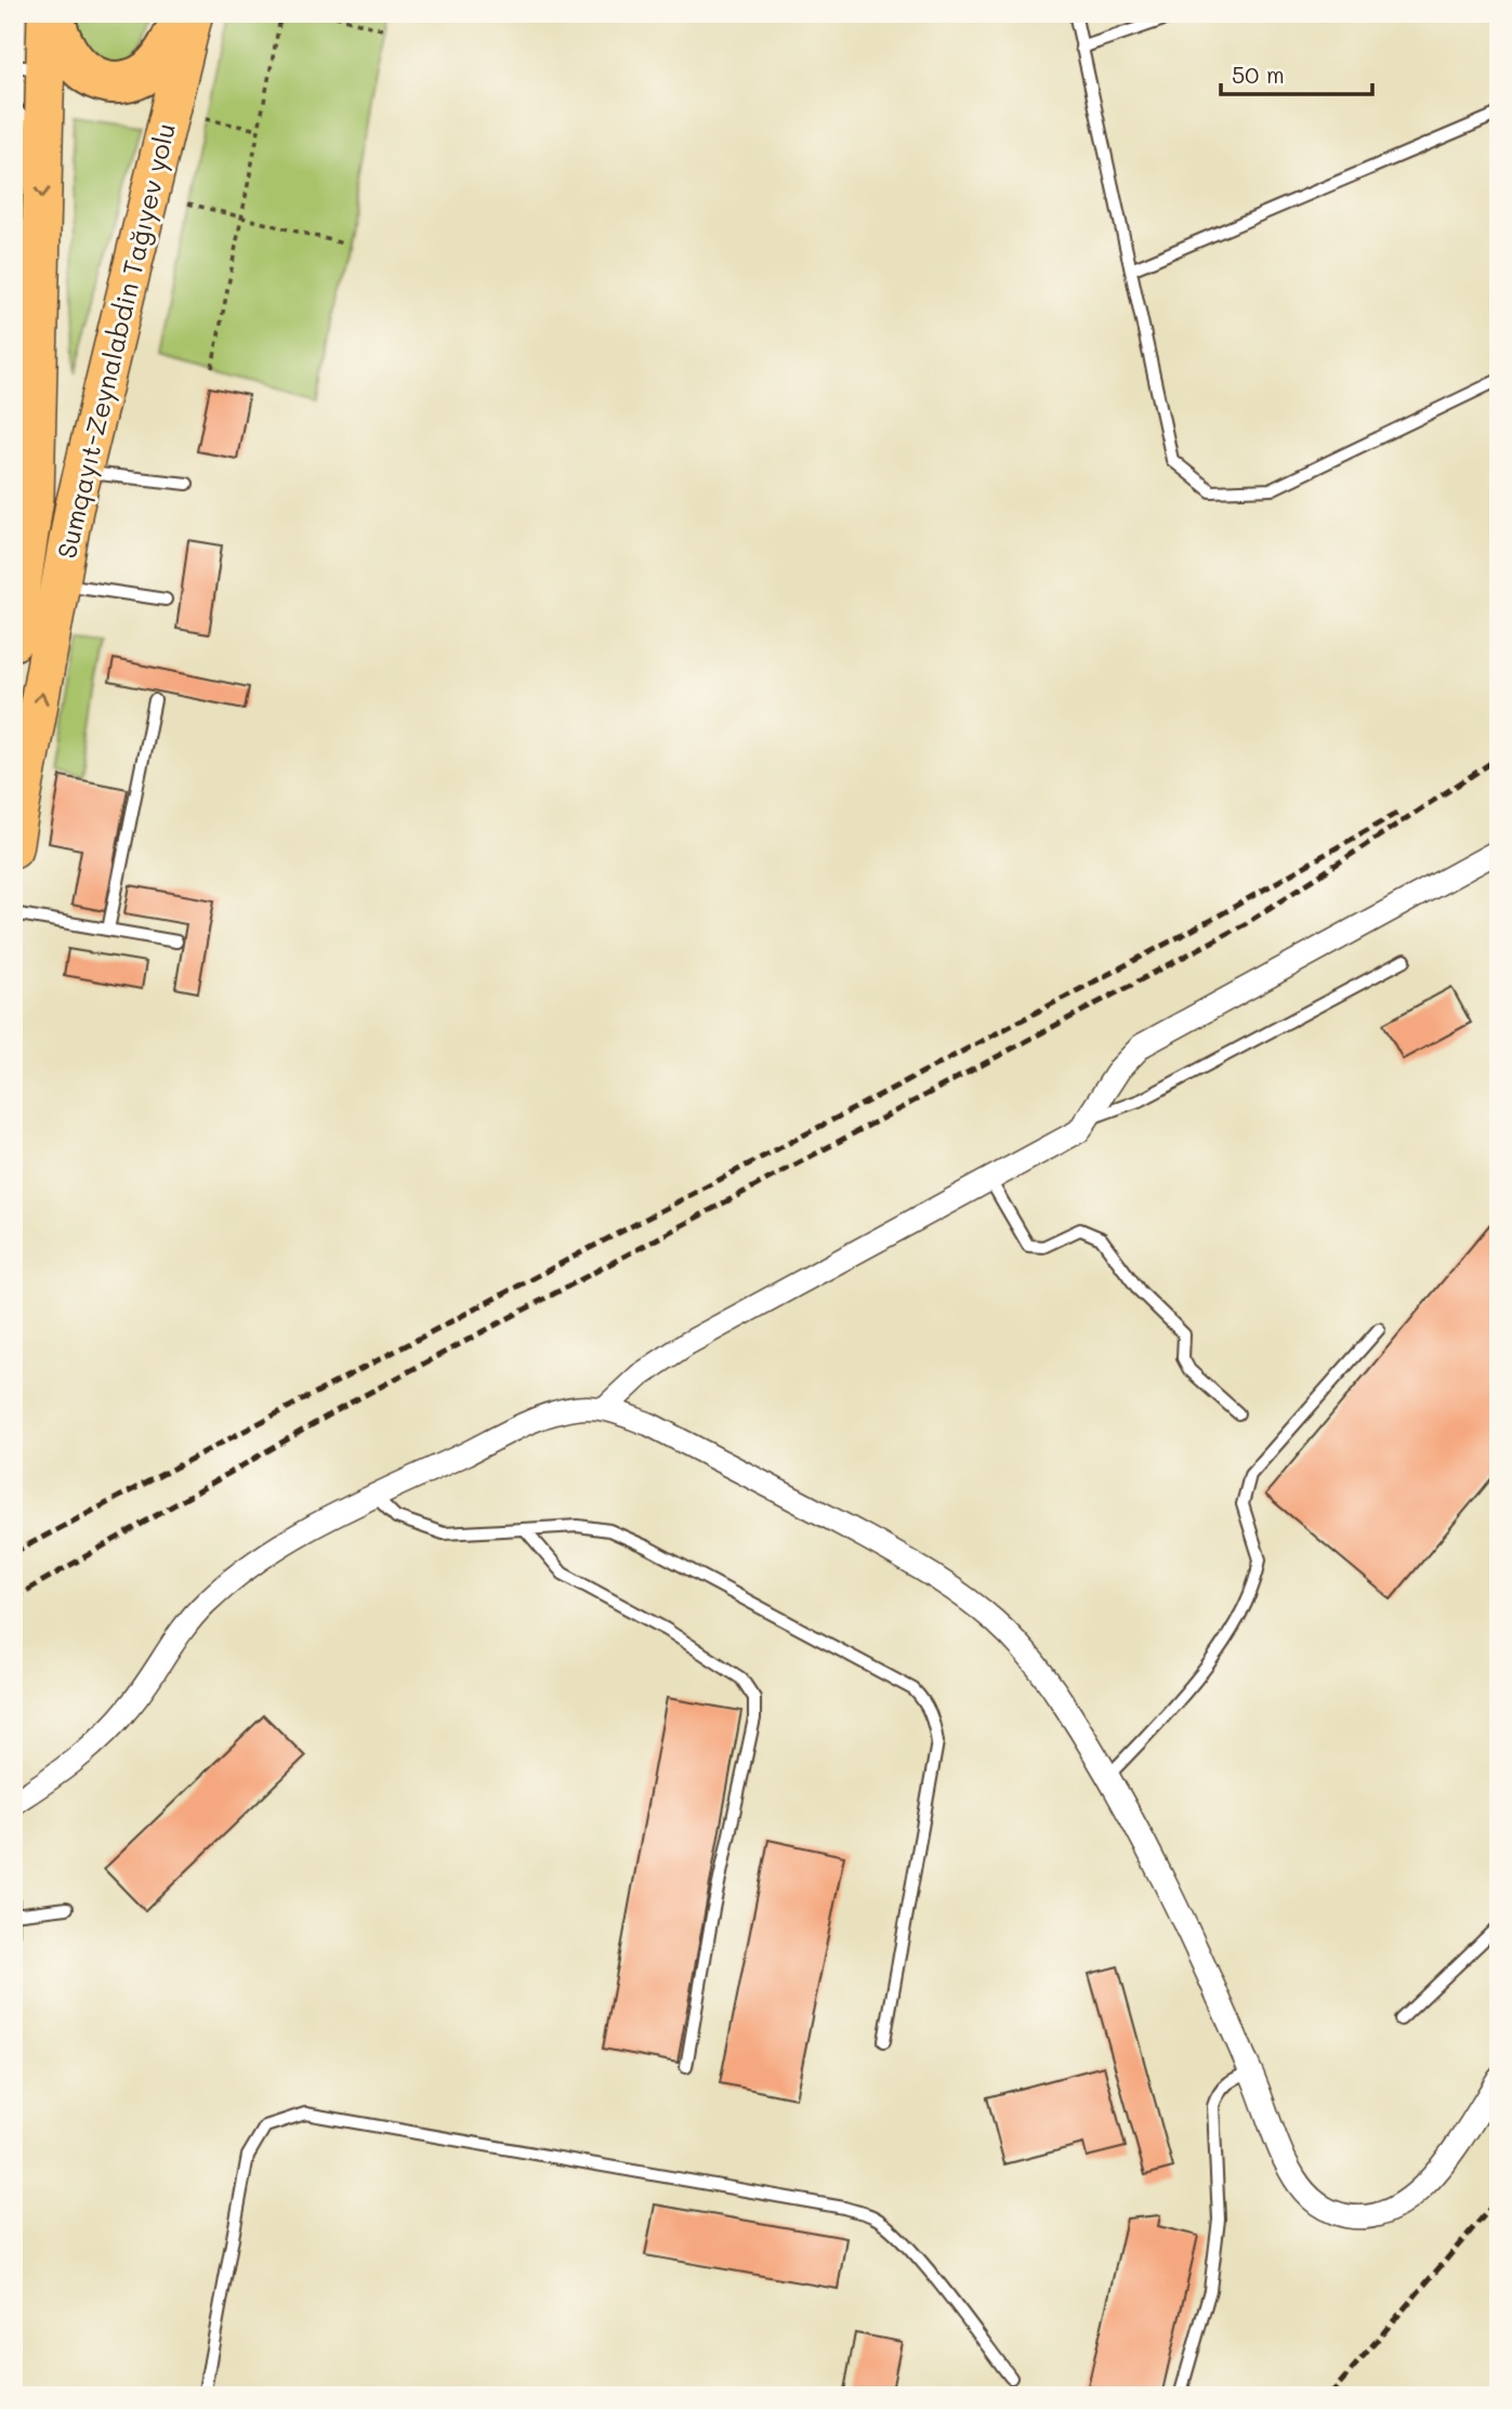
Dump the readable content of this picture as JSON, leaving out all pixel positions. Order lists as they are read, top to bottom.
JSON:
{
  "streets": {
    "main road": ["Sumqayıt-Zeynalabdin Tağıyev yolu"]
  },
  "scale_bar": "50 m"
}
